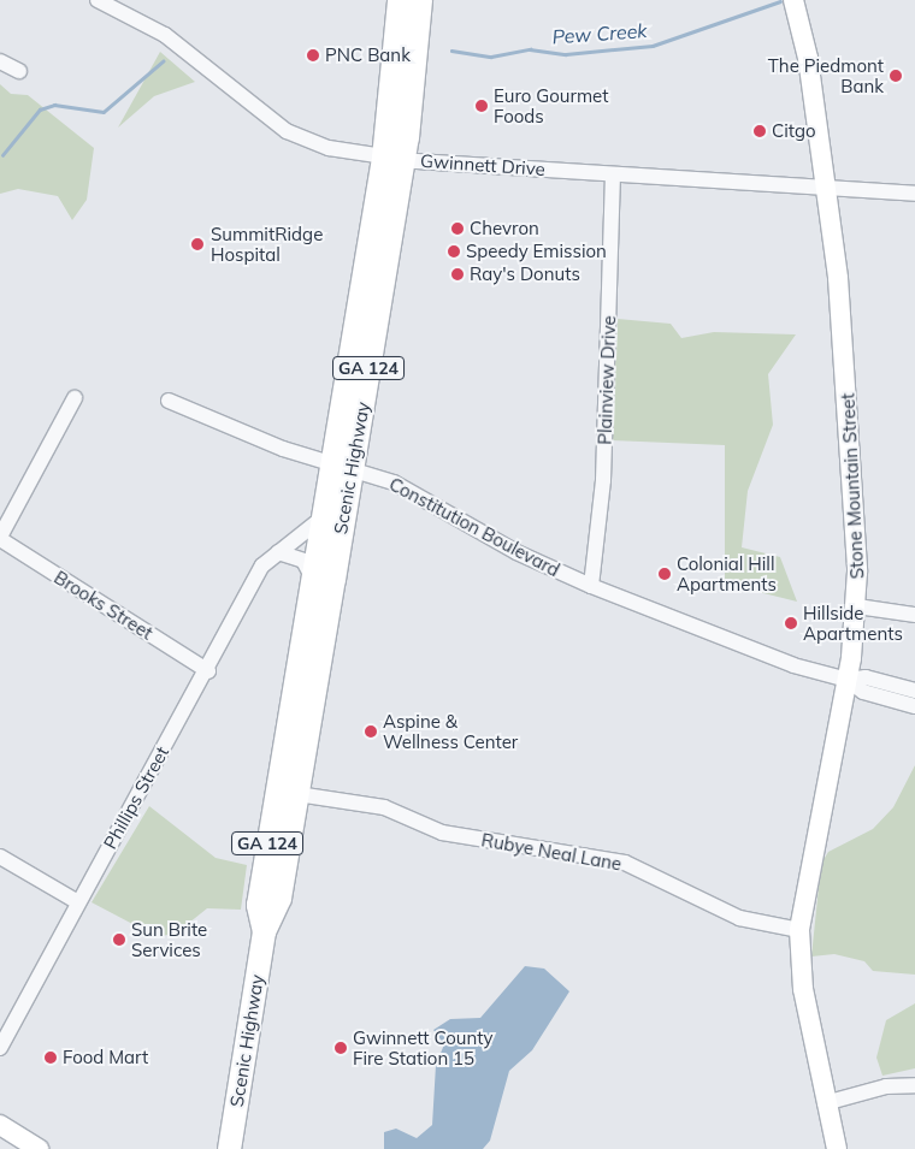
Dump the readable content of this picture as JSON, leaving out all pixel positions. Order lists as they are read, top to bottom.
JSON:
{
  "streets": {
    "highway": ["GA 124", "Scenic Highway"],
    "main road": ["Stone Mountain Street"],
    "street": [
      "Gwinnett Drive",
      "Plainview Drive",
      "Constitution Boulevard",
      "Brooks Street",
      "Phillips Street",
      "Rubye Neal Lane"
    ]
  },
  "crossings": [
    ["Gwinnett Drive", "Plainview Drive"],
    ["Gwinnett Drive", "Scenic Highway"],
    ["Gwinnett Drive", "Stone Mountain Street"],
    ["Plainview Drive", "Constitution Boulevard"],
    ["Scenic Highway", "Constitution Boulevard"],
    ["Scenic Highway", "Phillips Street"],
    ["Scenic Highway", "Rubye Neal Lane"],
    ["Stone Mountain Street", "Constitution Boulevard"],
    ["Stone Mountain Street", "Rubye Neal Lane"],
    ["Brooks Street", "Phillips Street"]
  ],
  "water": ["Pew Creek"],
  "places": [
    "PNC Bank",
    "The Piedmont Bank",
    "Euro Gourmet Foods",
    "Citgo",
    "Chevron",
    "SummitRidge Hospital",
    "Speedy Emission",
    "Ray's Donuts",
    "Colonial Hill Apartments",
    "Hillside Apartments",
    "Aspine & Wellness Center",
    "Sun Brite Services",
    "Gwinnett County Fire Station 15",
    "Food Mart"
  ]
}
